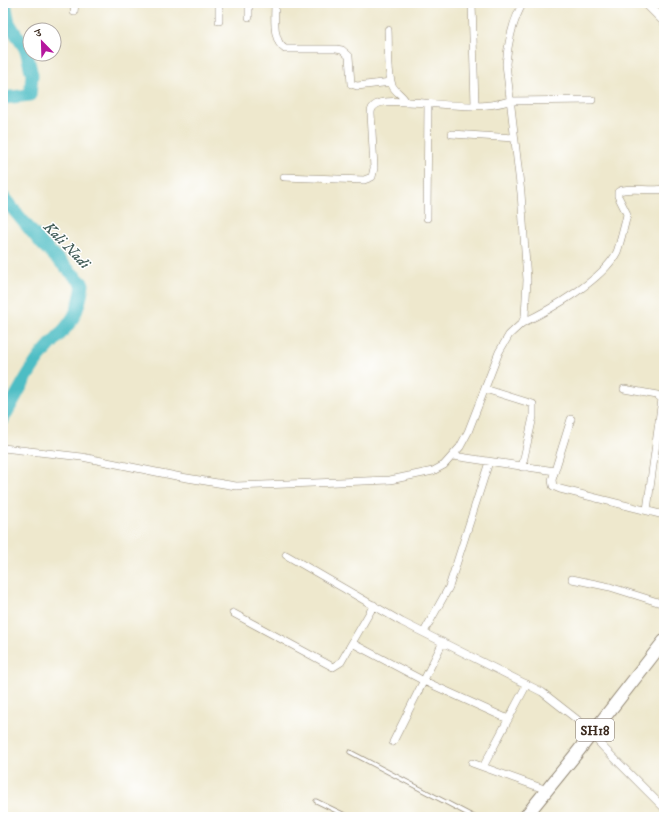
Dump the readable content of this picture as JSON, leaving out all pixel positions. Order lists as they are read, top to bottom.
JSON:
{
  "streets": {
    "main road": ["SH18"]
  },
  "water": ["Kali Nadi"],
  "north": "top left"
}
